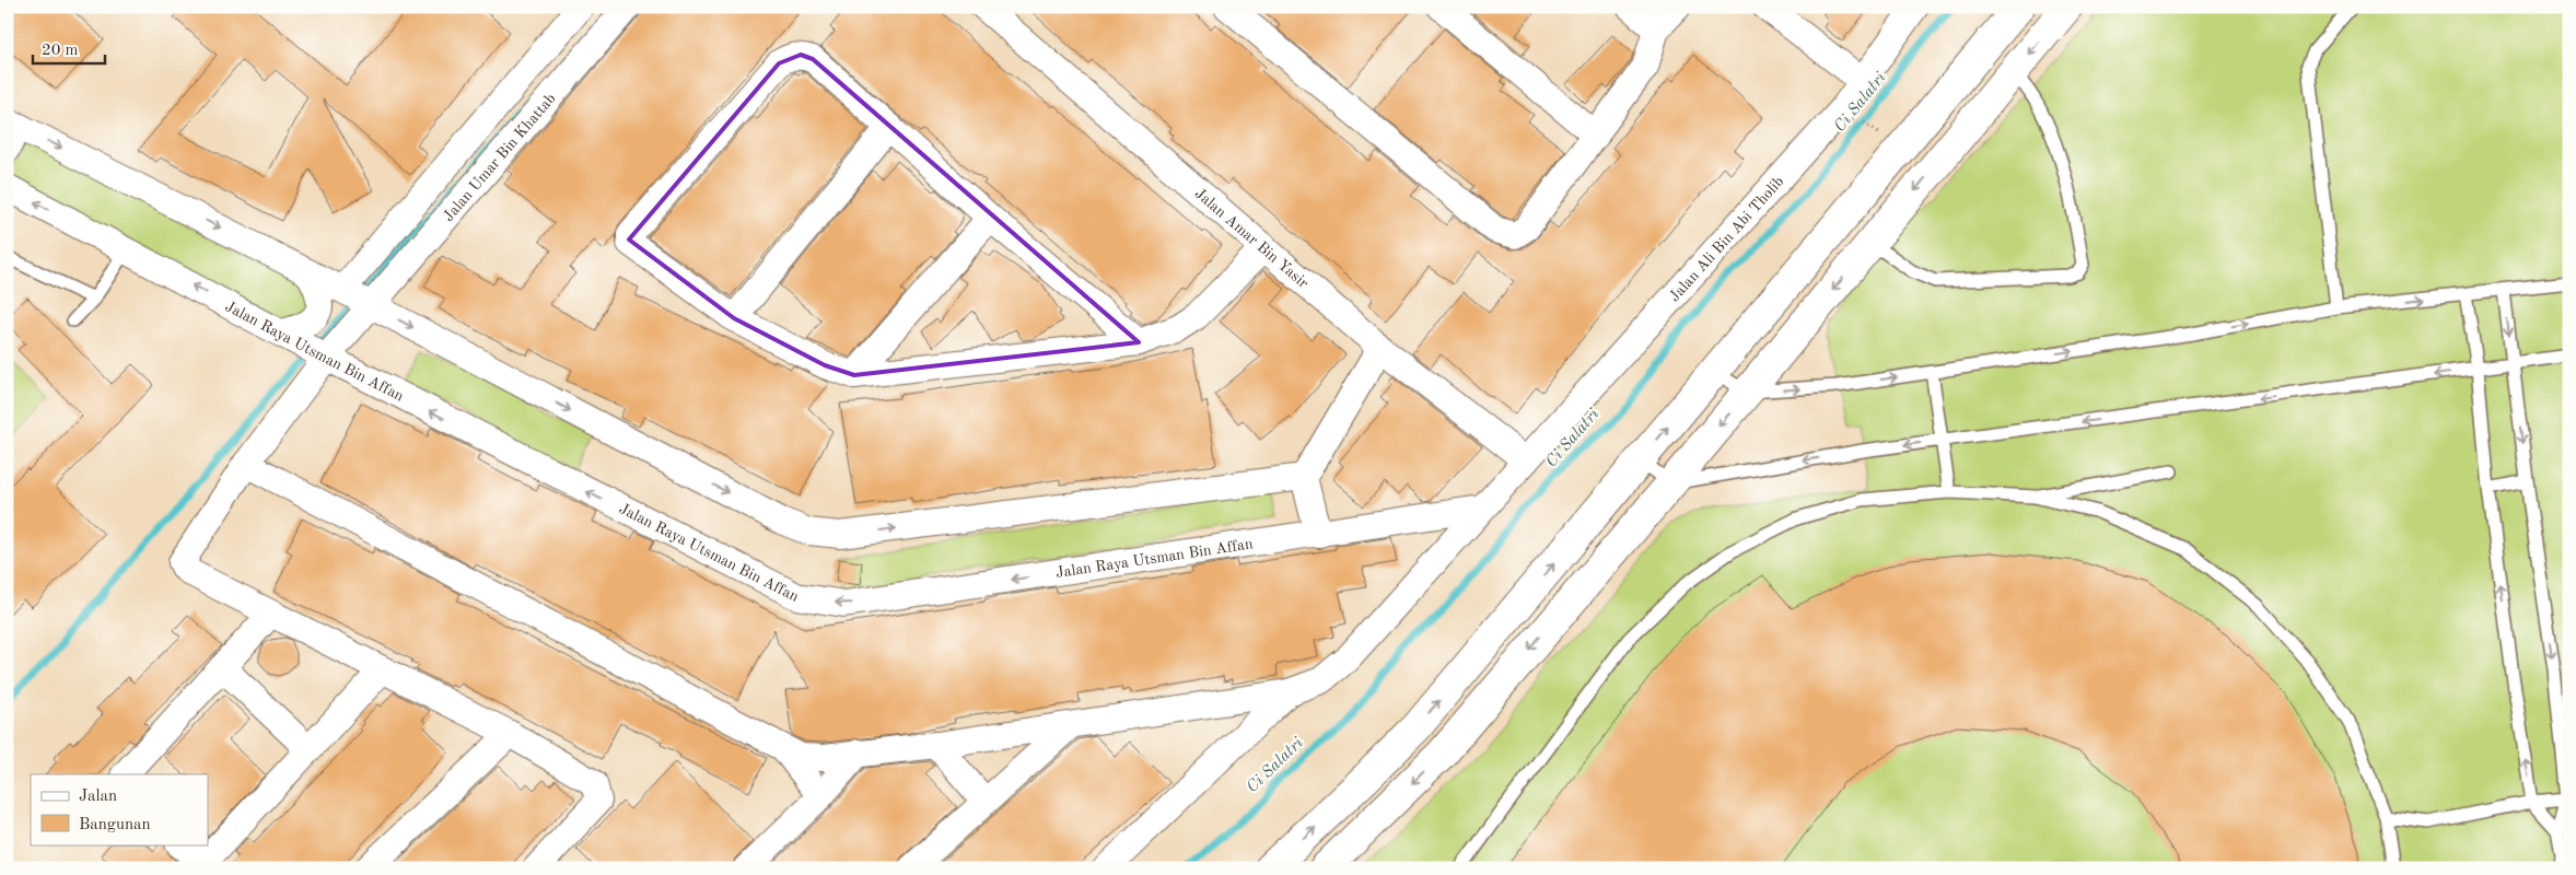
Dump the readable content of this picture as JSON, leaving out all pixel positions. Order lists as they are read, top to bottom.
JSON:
{
  "streets": {
    "street": [
      "Jalan Umar Bin Khattab",
      "Jalan Amar Bin Yasir",
      "Jalan Ali Bin Abi Tholib",
      "Jalan Raya Utsman Bin Affan"
    ]
  },
  "crossings": [
    ["Jalan Amar Bin Yasir", "Jalan Ali Bin Abi Tholib"],
    ["Jalan Ali Bin Abi Tholib", "Jalan Raya Utsman Bin Affan"]
  ],
  "water": ["Ci Salatri"],
  "legend": ["Jalan", "Bangunan"],
  "scale_bar": "20 m"
}
